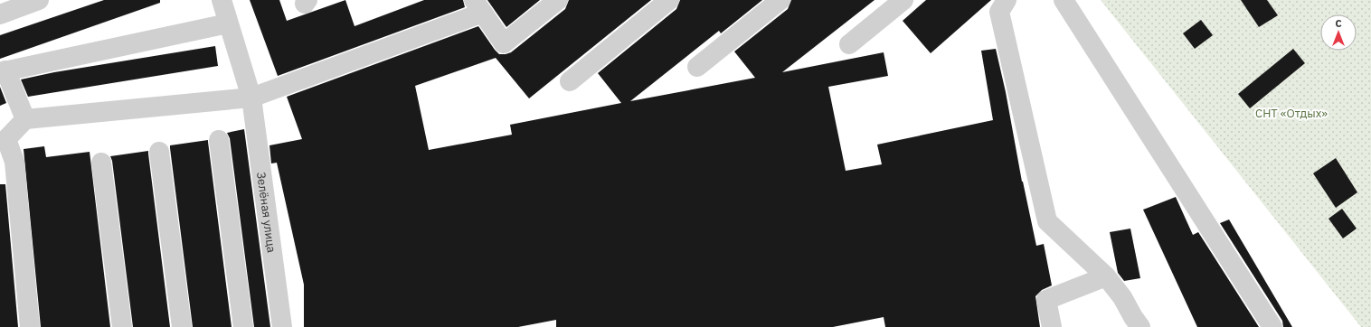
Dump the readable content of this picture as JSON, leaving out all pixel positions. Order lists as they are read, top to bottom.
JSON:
{
  "streets": {
    "street": ["Зелёная улица"]
  },
  "parks": ["СНТ «Отдых»"],
  "north": "top"
}
